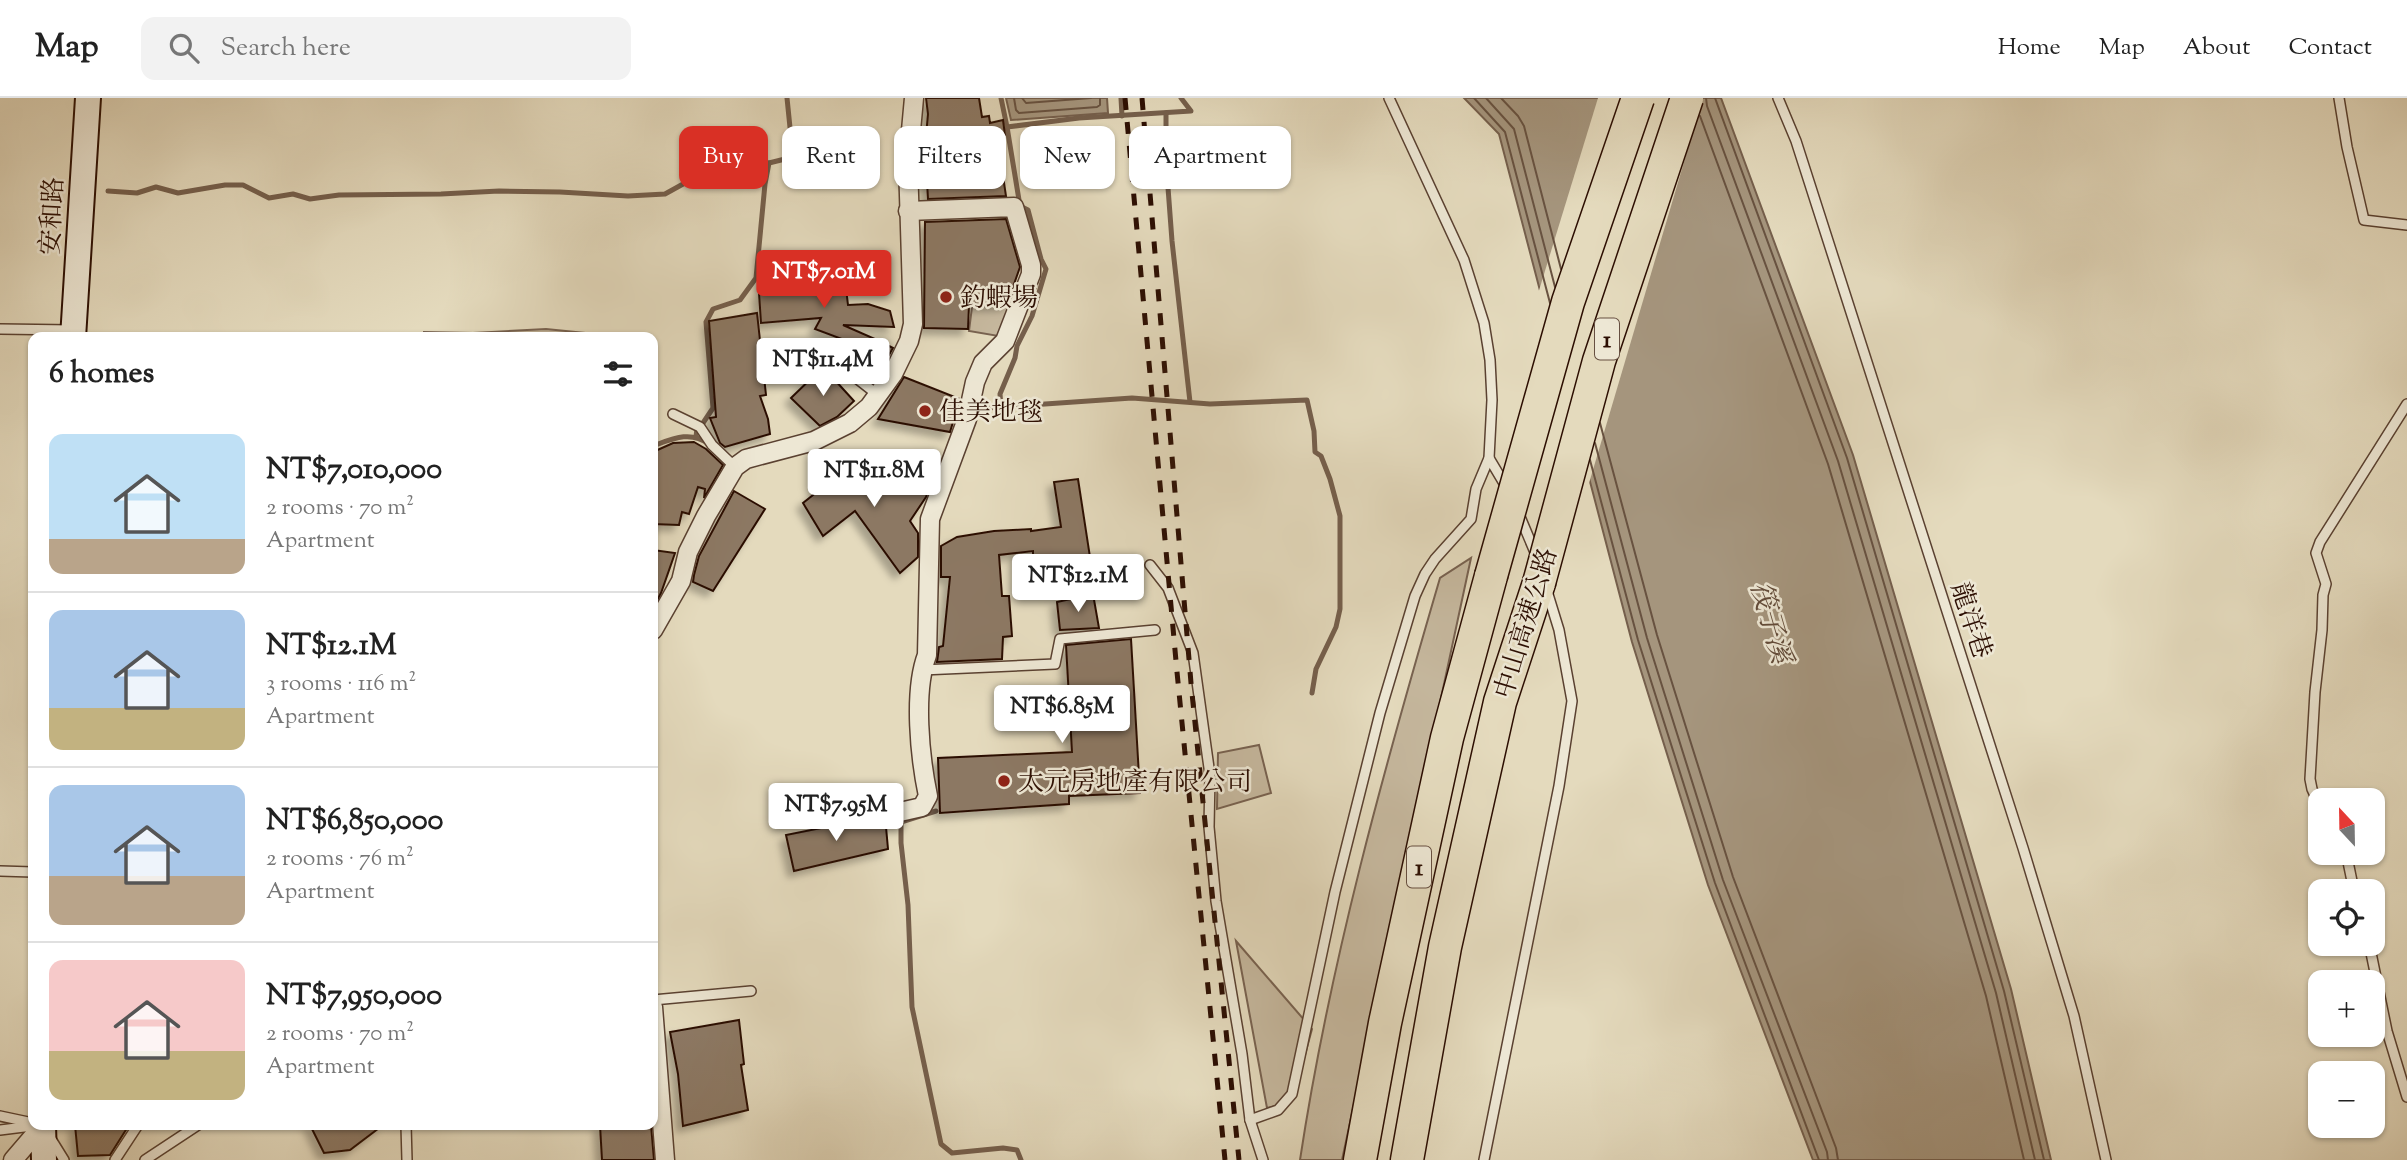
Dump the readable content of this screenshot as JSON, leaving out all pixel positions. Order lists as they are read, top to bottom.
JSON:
{
  "streets": {
    "highway": ["1", "中山高速公路"],
    "main road": ["安和路"],
    "lane": ["龍洋巷"]
  },
  "water": ["筏子溪"],
  "places": ["釣蝦場", "佳美地毯", "太元房地產有限公司"],
  "north": "top",
  "page": {
    "header": "Map",
    "search": "Search here",
    "nav": [
      "Home",
      "Map",
      "About",
      "Contact"
    ],
    "chip": [
      "Buy",
      "Rent",
      "Filters",
      "New",
      "Apartment"
    ],
    "price": [
      "NT$7.01M",
      "NT$11.4M",
      "NT$11.8M",
      "NT$12.1M",
      "NT$6.85M",
      "NT$7.95M"
    ],
    "heading": "6 homes",
    "list": [
      {
        "name": "NT$7,010,000",
        "note": "2 rooms · 70 m² · Apartment"
      },
      {
        "name": "NT$12.1M",
        "note": "3 rooms · 116 m² · Apartment"
      },
      {
        "name": "NT$6,850,000",
        "note": "2 rooms · 76 m² · Apartment"
      },
      {
        "name": "NT$7,950,000",
        "note": "2 rooms · 70 m² · Apartment"
      }
    ],
    "map_buttons": ["+", "−"]
  }
}
